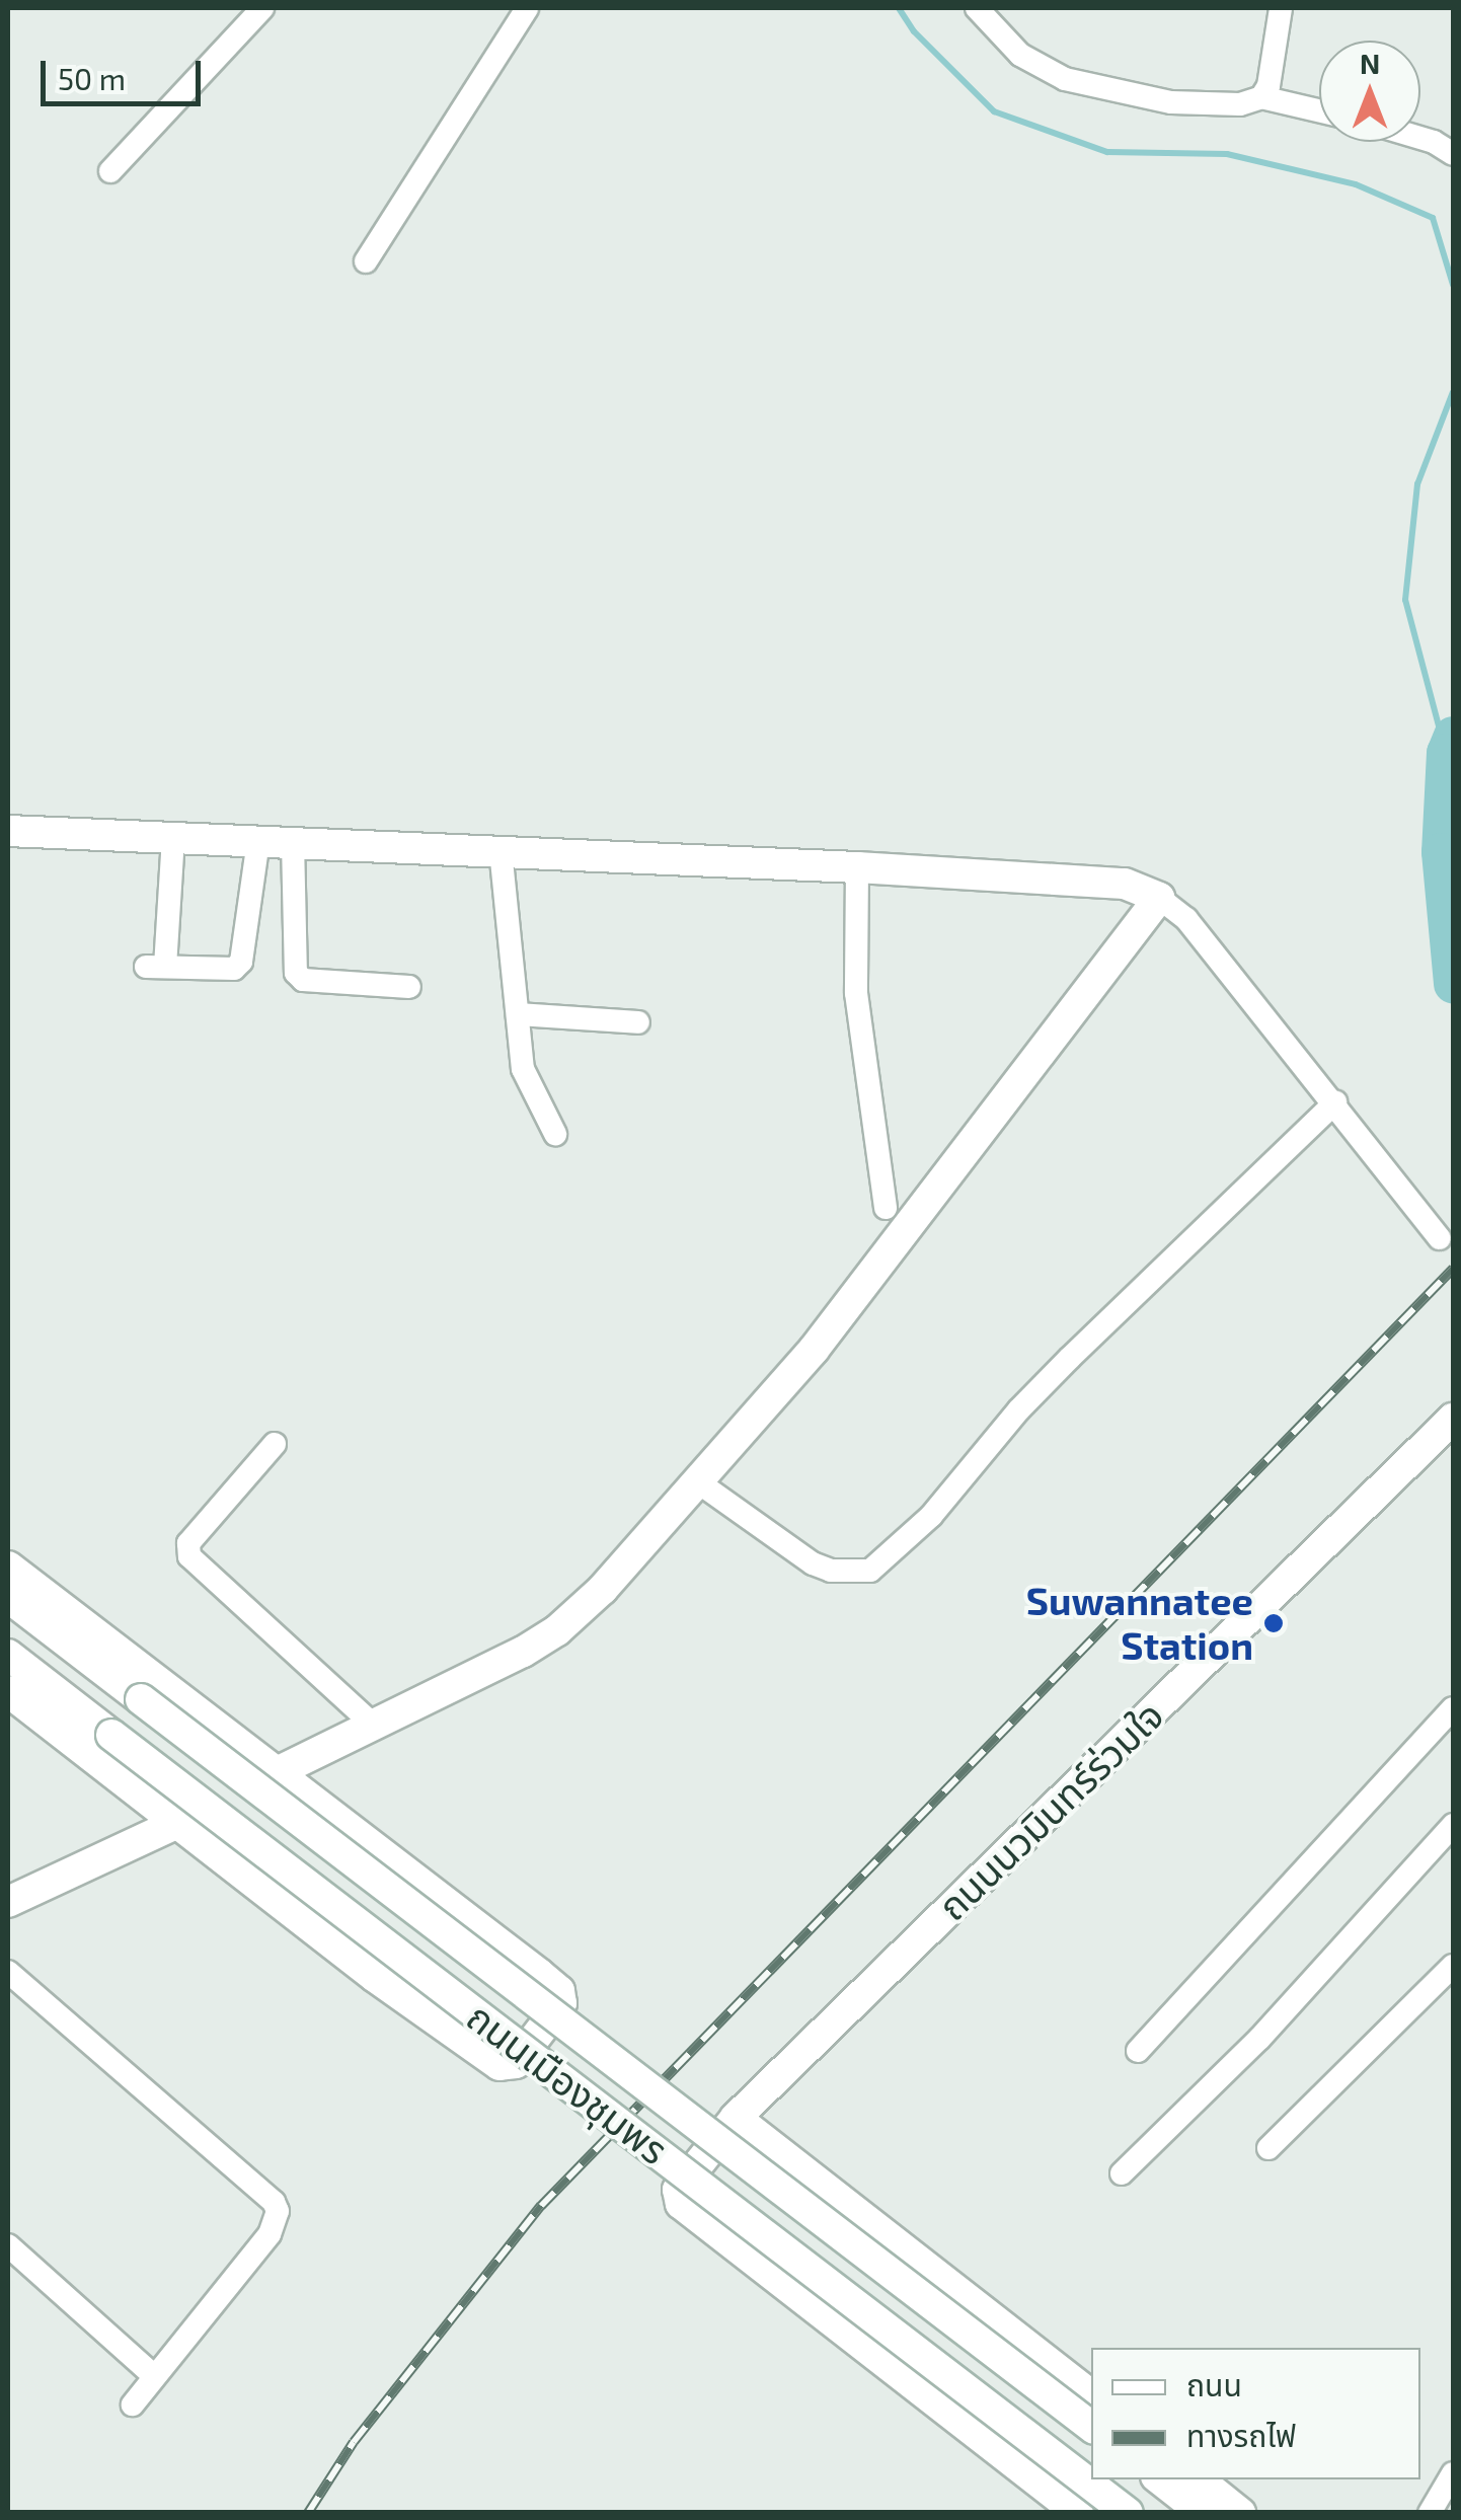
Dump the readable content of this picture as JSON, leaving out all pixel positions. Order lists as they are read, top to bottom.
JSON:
{
  "streets": {
    "main road": ["ถนนนวมินทร์ร่วมใจ", "ถนนเมืองชุมพร"]
  },
  "places": ["Suwannatee Station"],
  "legend": ["ถนน", "ทางรถไฟ"],
  "scale_bar": "50 m",
  "north": "top"
}
